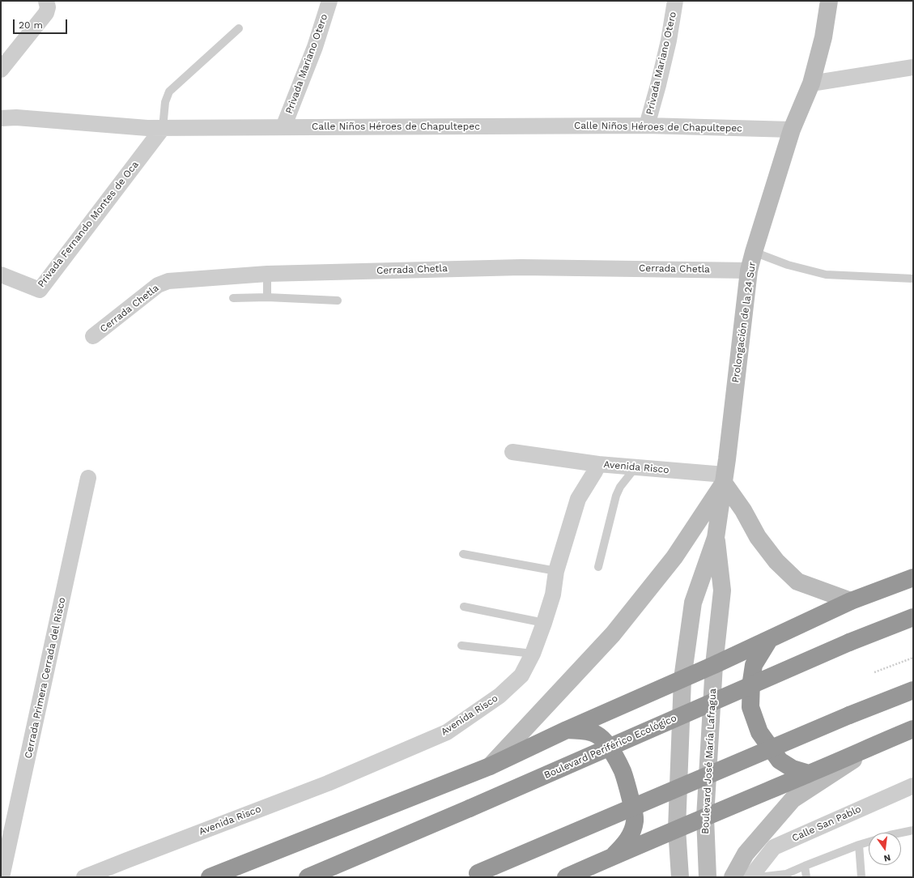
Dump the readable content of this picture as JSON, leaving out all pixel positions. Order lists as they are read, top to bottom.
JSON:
{
  "streets": {
    "highway": ["Boulevard Periférico Ecológico"],
    "street": [
      "Privada Mariano Otero",
      "Calle Niños Héroes de Chapultepec",
      "Privada Fernando Montes de Oca",
      "Cerrada Chetla",
      "Prolongación de la 24 Sur",
      "Avenida Risco",
      "Cerrada Primera Cerrada del Risco",
      "Boulevard José María Lafragua",
      "Calle San Pablo"
    ]
  },
  "crossings": [
    ["Privada Mariano Otero", "Calle Niños Héroes de Chapultepec"],
    ["Calle Niños Héroes de Chapultepec", "Privada Fernando Montes de Oca"],
    ["Calle Niños Héroes de Chapultepec", "Prolongación de la 24 Sur"],
    ["Cerrada Chetla", "Prolongación de la 24 Sur"],
    ["Prolongación de la 24 Sur", "Avenida Risco"],
    ["Prolongación de la 24 Sur", "Boulevard José María Lafragua"]
  ],
  "scale_bar": "20 m",
  "north": "bottom"
}
